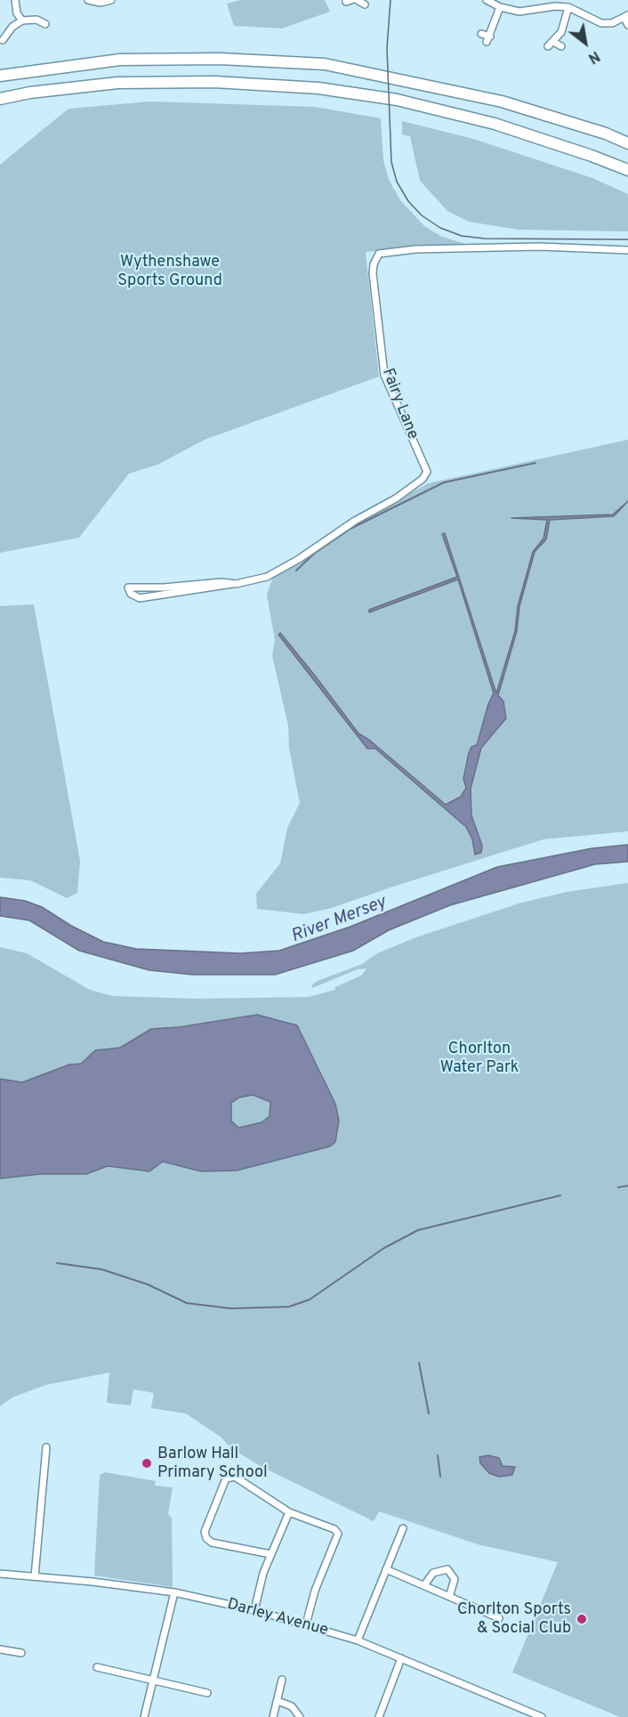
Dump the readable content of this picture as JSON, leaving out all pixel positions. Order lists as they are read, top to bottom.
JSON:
{
  "streets": {
    "street": ["Fairy Lane", "Darley Avenue"]
  },
  "water": ["River Mersey"],
  "parks": ["Wythenshawe Sports Ground", "Chorlton Water Park"],
  "places": ["Barlow Hall Primary School", "Chorlton Sports & Social Club"],
  "north": "bottom right"
}
